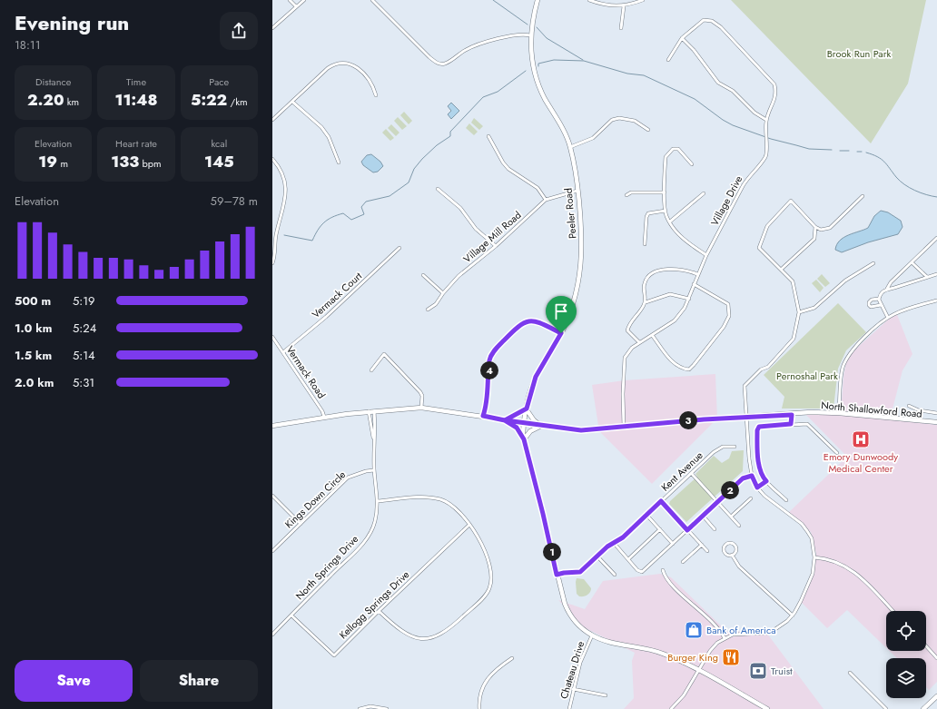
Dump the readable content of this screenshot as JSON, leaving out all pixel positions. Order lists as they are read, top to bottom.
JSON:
{
  "streets": {
    "street": [
      "Village Drive",
      "Peeler Road",
      "Village Mill Road",
      "Vermack Court",
      "Vermack Road",
      "North Shallowford Road",
      "Kent Avenue",
      "Kings Down Circle",
      "North Springs Drive",
      "Kellogg Springs Drive",
      "Chateau Drive"
    ]
  },
  "crossings": [
    ["Village Drive", "North Shallowford Road"],
    ["Peeler Road", "Village Mill Road"],
    ["Peeler Road", "North Shallowford Road"],
    ["Vermack Court", "Vermack Road"],
    ["Vermack Road", "North Shallowford Road"],
    ["North Shallowford Road", "North Springs Drive"],
    ["Kings Down Circle", "North Springs Drive"],
    ["North Springs Drive", "Kellogg Springs Drive"]
  ],
  "parks": ["Brook Run Park", "Pernoshal Park"],
  "places": {
    "hospital": ["Emory Dunwoody Medical Center"],
    "shop": ["Bank of America"],
    "restaurant": ["Burger King"],
    "bank": ["Truist"]
  },
  "page": {
    "heading": ["Evening run", "18:11"],
    "stats": [
      ["Distance", "2.20 km"],
      ["Time", "11:48"],
      ["Pace", "5:22 /km"],
      ["Elevation", "19 m"],
      ["Heart rate", "133 bpm"],
      ["kcal", "145"]
    ],
    "chart": ["Elevation", "59–78 m"],
    "list": [
      {
        "name": "500 m",
        "note": "5:19"
      },
      {
        "name": "1.0 km",
        "note": "5:24"
      },
      {
        "name": "1.5 km",
        "note": "5:14"
      },
      {
        "name": "2.0 km",
        "note": "5:31"
      }
    ],
    "pins": [
      "4",
      "3",
      "2",
      "1"
    ],
    "buttons": ["Save", "Share"]
  }
}
